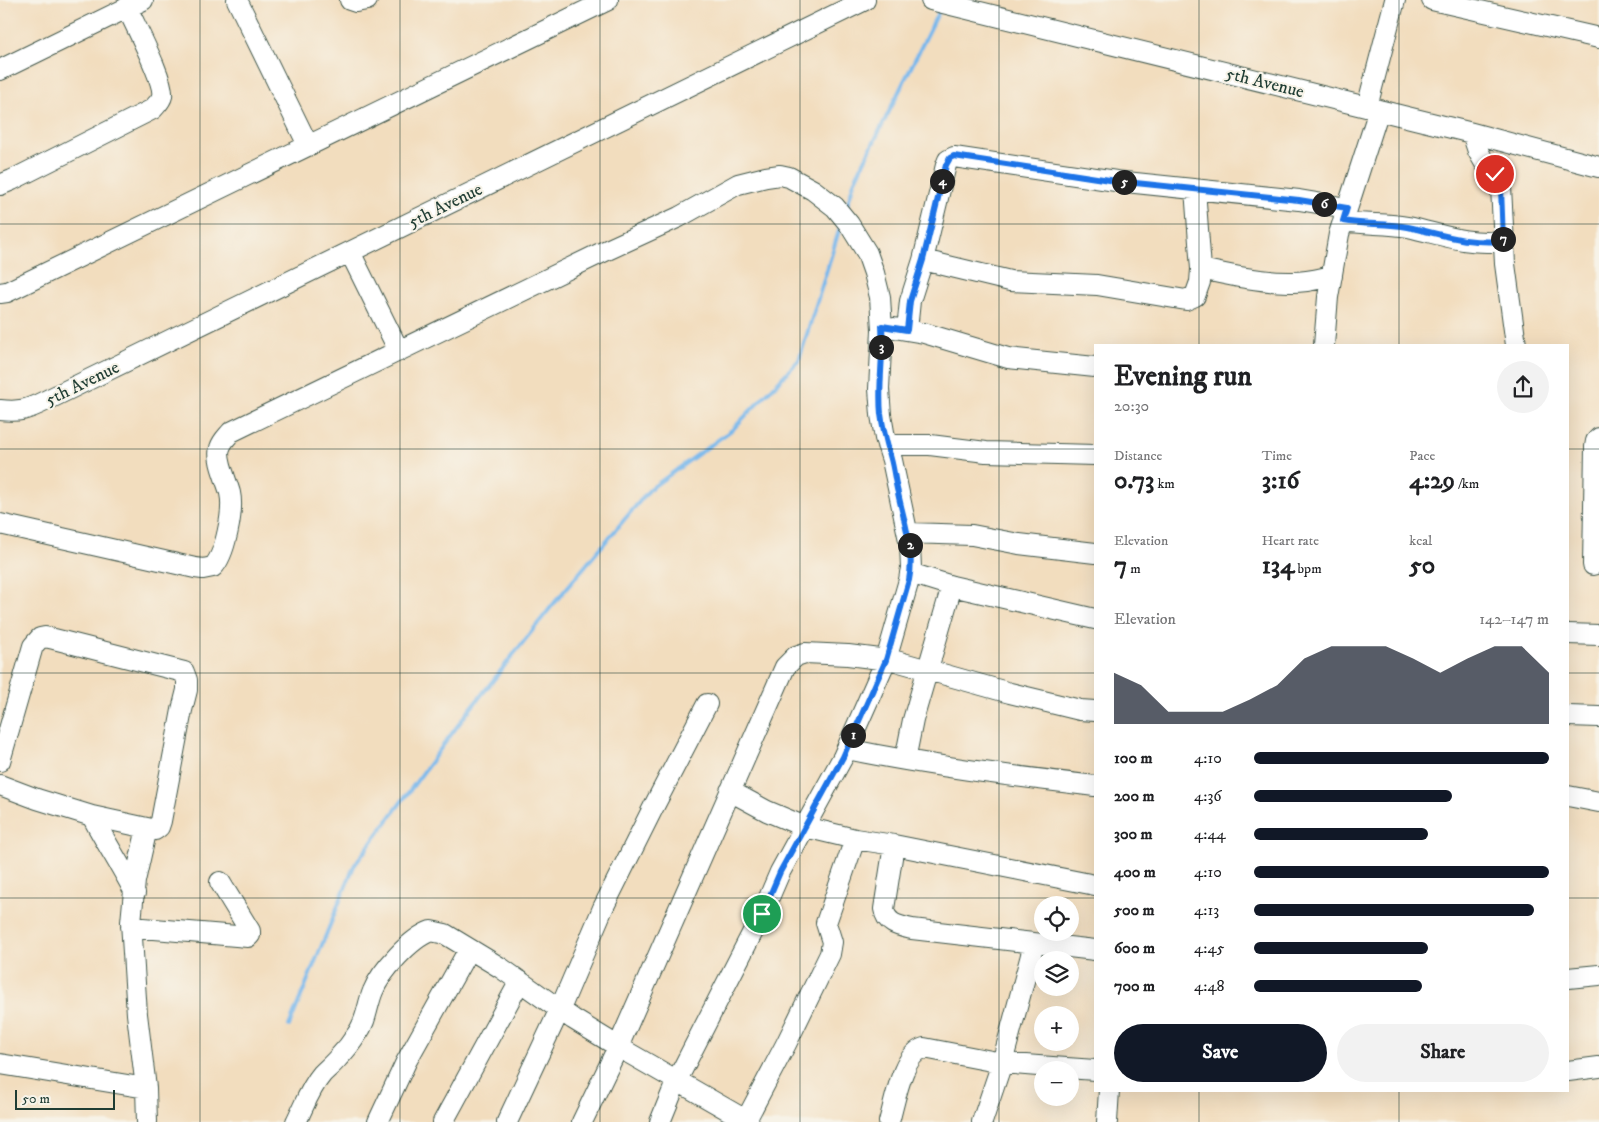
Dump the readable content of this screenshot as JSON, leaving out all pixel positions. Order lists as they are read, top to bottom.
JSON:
{
  "streets": {
    "street": ["5th Avenue"]
  },
  "scale_bar": "50 m",
  "page": {
    "pins": [
      "4",
      "5",
      "6",
      "7",
      "3",
      "2",
      "1"
    ],
    "heading": ["Evening run", "20:30"],
    "stats": [
      ["Distance", "0.73 km"],
      ["Time", "3:16"],
      ["Pace", "4:29 /km"],
      ["Elevation", "7 m"],
      ["Heart rate", "134 bpm"],
      ["kcal", "50"]
    ],
    "chart": ["Elevation", "142–147 m"],
    "list": [
      {
        "name": "100 m",
        "note": "4:10"
      },
      {
        "name": "200 m",
        "note": "4:36"
      },
      {
        "name": "300 m",
        "note": "4:44"
      },
      {
        "name": "400 m",
        "note": "4:10"
      },
      {
        "name": "500 m",
        "note": "4:13"
      },
      {
        "name": "600 m",
        "note": "4:45"
      },
      {
        "name": "700 m",
        "note": "4:48"
      }
    ],
    "map_buttons": ["+", "−"],
    "buttons": ["Save", "Share"],
    "scale": "50 m"
  }
}
